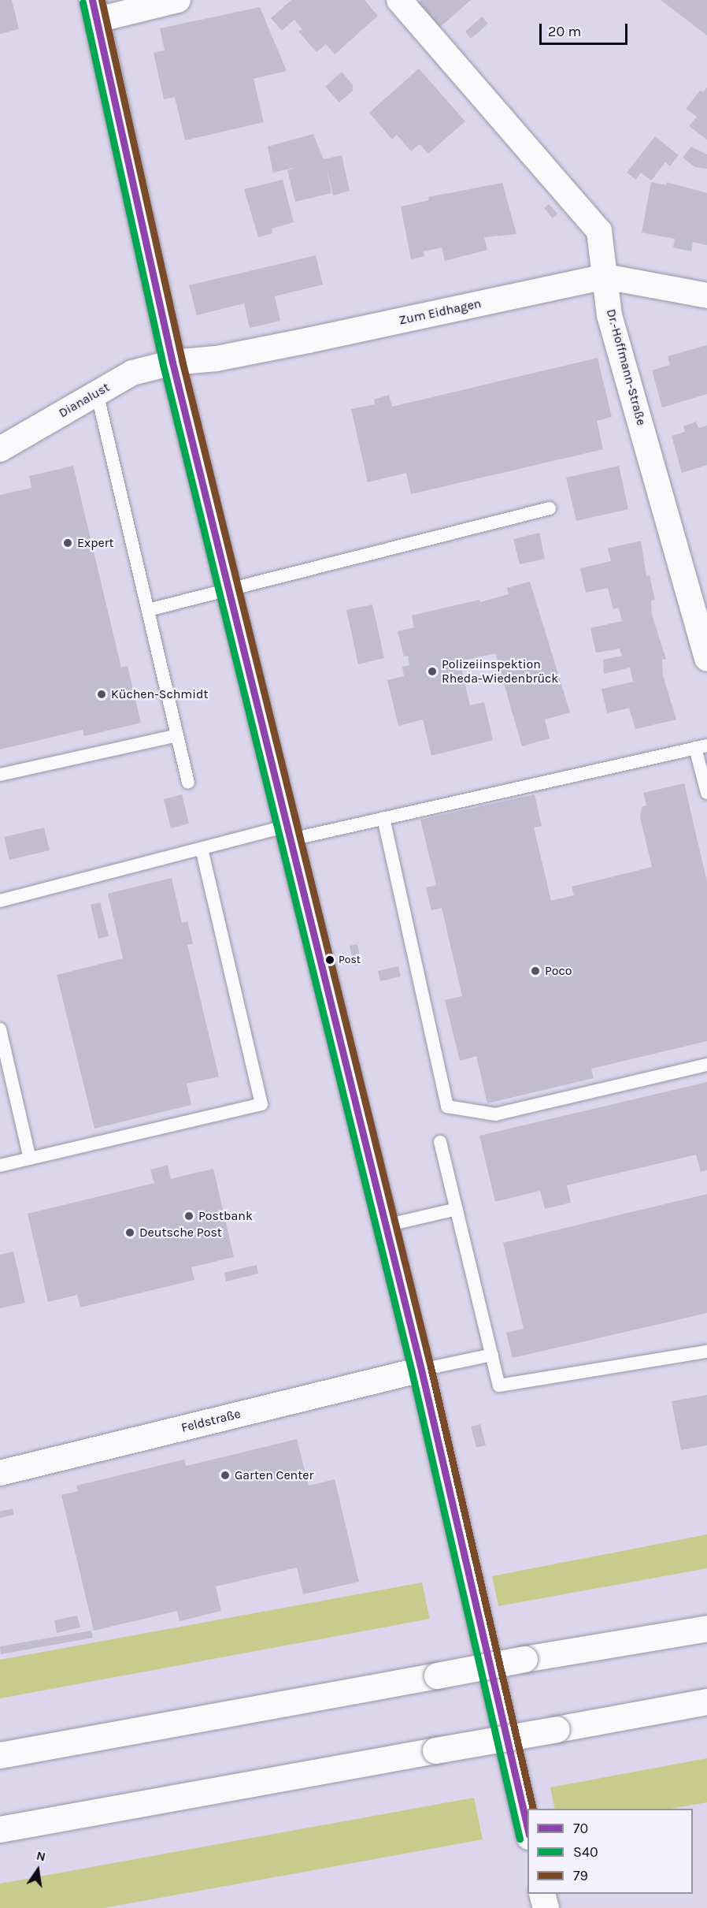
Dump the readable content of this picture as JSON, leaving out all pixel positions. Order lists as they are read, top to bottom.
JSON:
{
  "streets": {
    "street": [
      "Zum Eidhagen",
      "Dr.-Hoffmann-Straße",
      "Dianalust",
      "Feldstraße"
    ]
  },
  "crossings": [
    ["Zum Eidhagen", "Dr.-Hoffmann-Straße"],
    ["Zum Eidhagen", "Dianalust"]
  ],
  "places": [
    "Expert",
    "Polizeiinspektion Rheda-Wiedenbrück",
    "Küchen-Schmidt",
    "Post",
    "Poco",
    "Postbank",
    "Deutsche Post",
    "Garten Center"
  ],
  "lines": ["transit line 70", "transit line 79", "transit line S40"],
  "legend": ["70", "S40", "79"],
  "scale_bar": "20 m",
  "north": "top"
}
